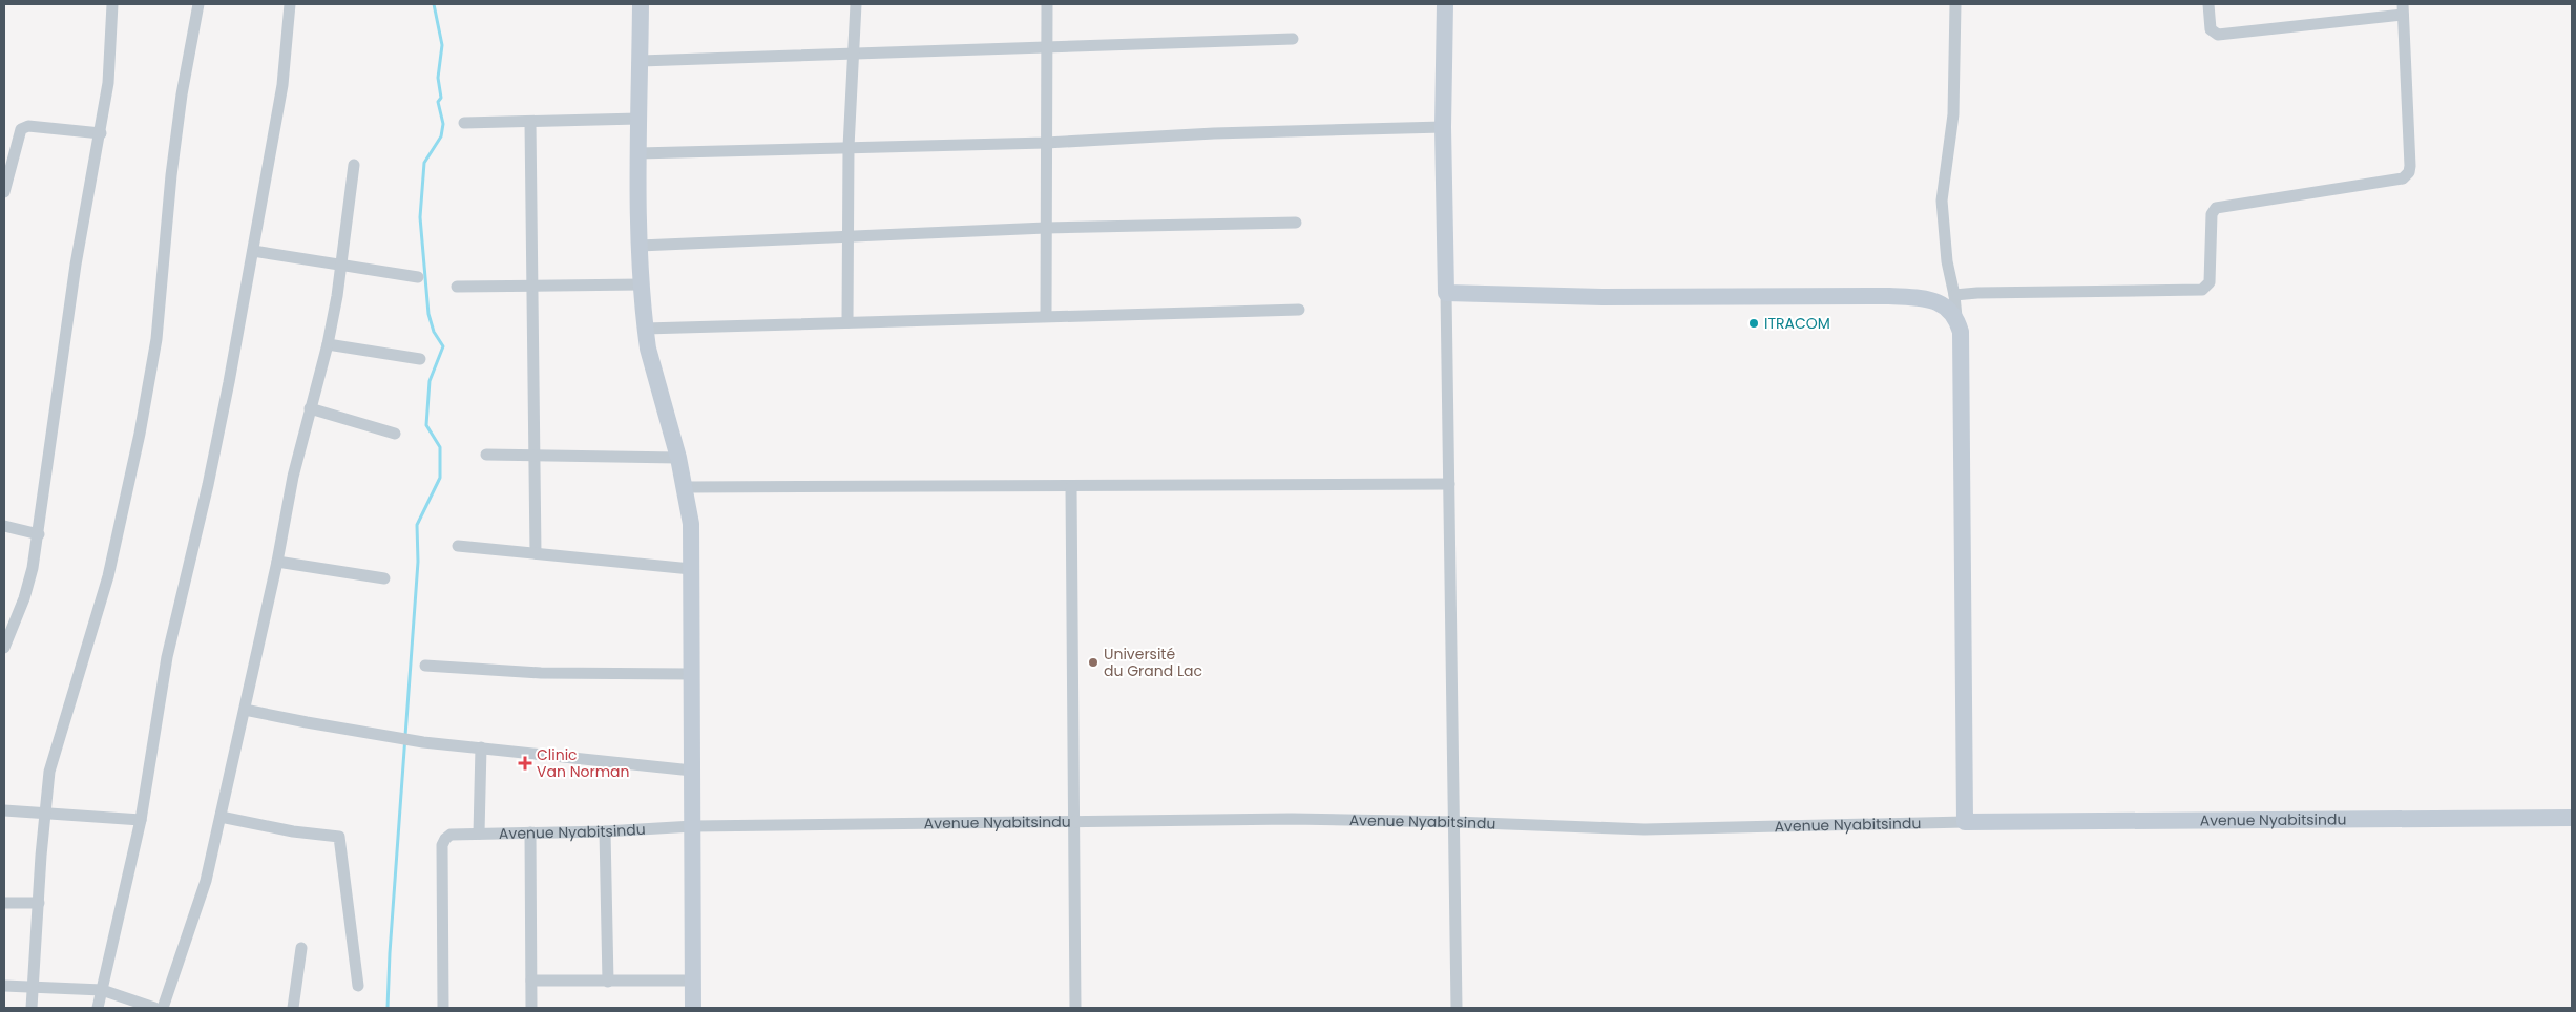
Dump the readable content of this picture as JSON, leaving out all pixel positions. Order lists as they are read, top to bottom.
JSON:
{
  "streets": {
    "street": ["Avenue Nyabitsindu"]
  },
  "places": {
    "other": ["ITRACOM", "Université du Grand Lac"],
    "health": ["Clinic Van Norman"]
  }
}
